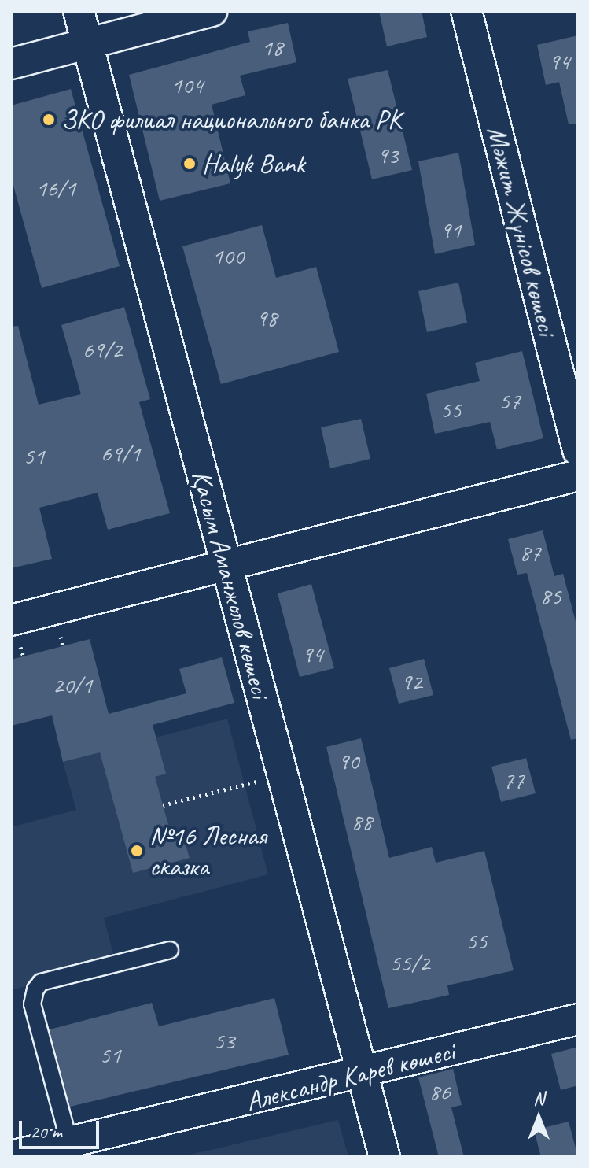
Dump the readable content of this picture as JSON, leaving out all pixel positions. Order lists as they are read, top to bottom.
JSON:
{
  "streets": {
    "street": ["Мәжит Жүнісов көшесі", "Қасым Аманжолов көшесі", "Александр Карев көшесі"]
  },
  "crossings": [
    ["Қасым Аманжолов көшесі", "Александр Карев көшесі"]
  ],
  "places": ["ЗКО филиал национального банка РК", "Halyk Bank", "№16 Лесная сказка"],
  "house_numbers": [
    "18",
    "94",
    "104",
    "93",
    "16/1",
    "91",
    "100",
    "98",
    "69/2",
    "57",
    "55",
    "69/1",
    "51",
    "87",
    "85",
    "94",
    "92",
    "20/1",
    "90",
    "77",
    "88",
    "55",
    "55/2",
    "53",
    "51",
    "86"
  ],
  "scale_bar": "20 m",
  "north": "top"
}
